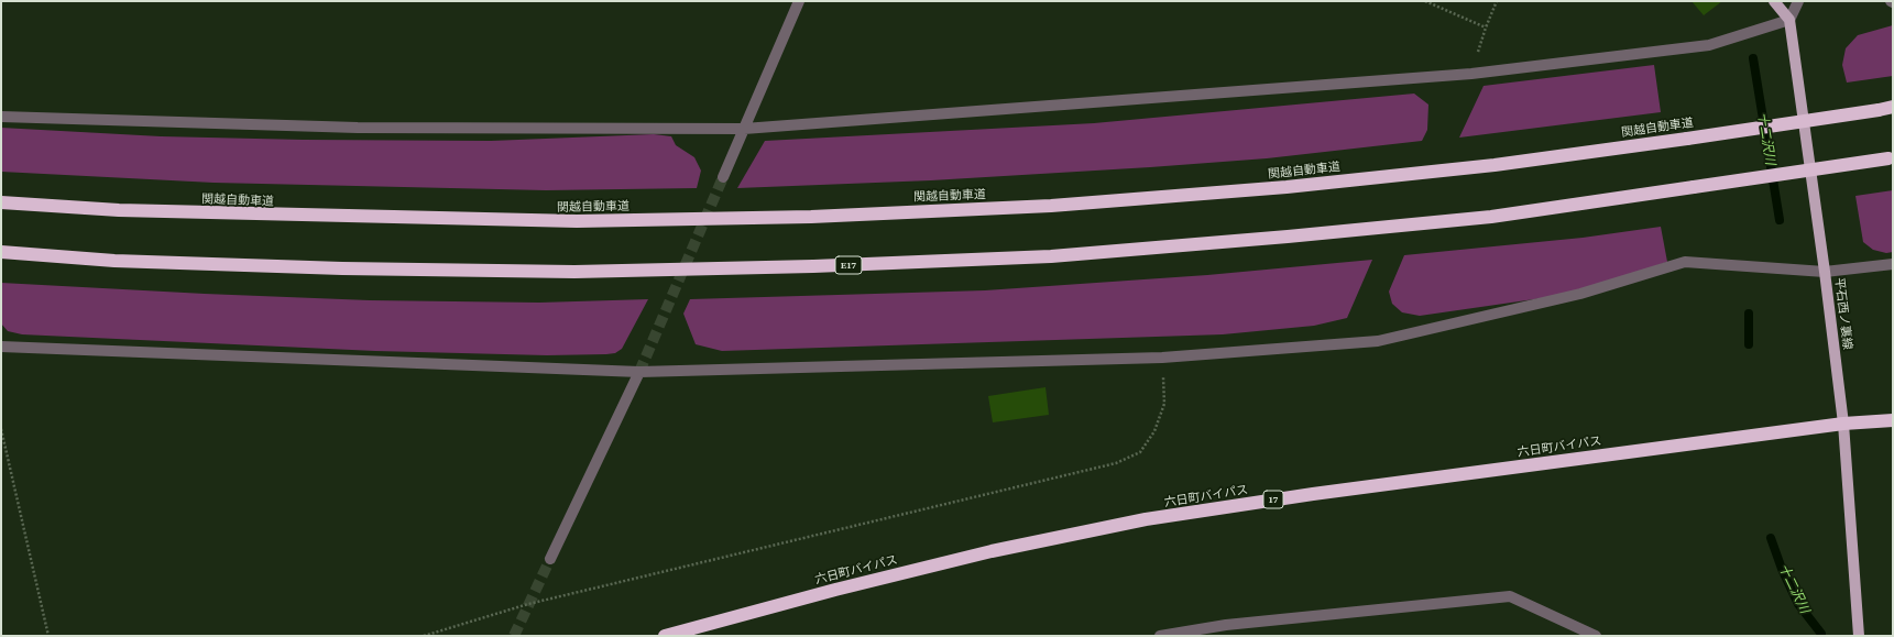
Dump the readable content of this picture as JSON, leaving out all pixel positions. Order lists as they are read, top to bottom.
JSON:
{
  "streets": {
    "highway": [
      "関越自動車道",
      "E17",
      "六日町バイパス",
      "17"
    ],
    "main road": ["平石西ノ裏線"]
  },
  "crossings": [
    ["平石西ノ裏線", "六日町バイパス"]
  ],
  "water": ["十二沢川"]
}
